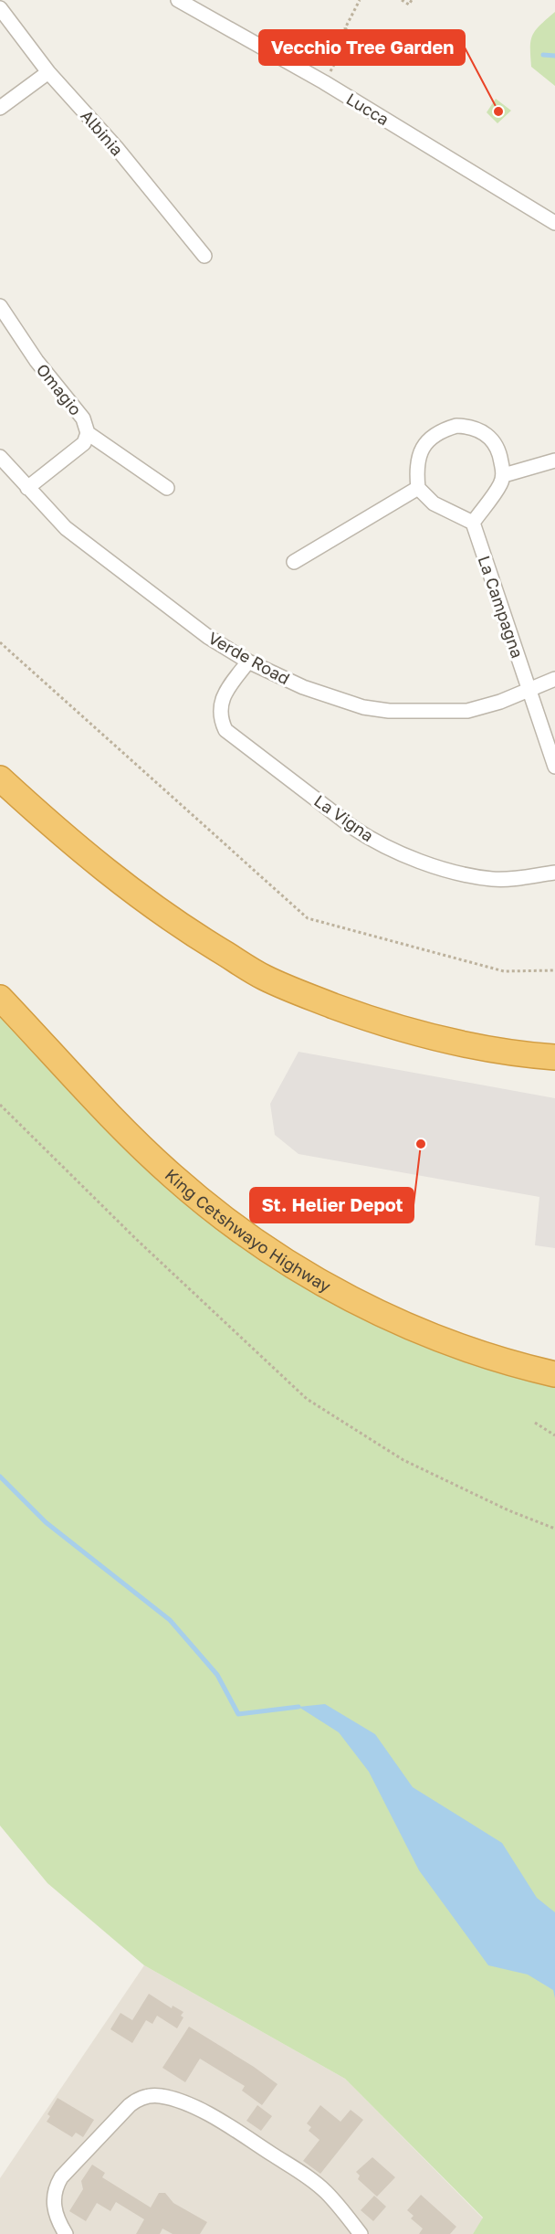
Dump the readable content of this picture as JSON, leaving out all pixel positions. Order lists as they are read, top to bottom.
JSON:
{
  "streets": {
    "highway": ["King Cetshwayo Highway"],
    "street": [
      "Lucca",
      "Albinia",
      "Omagio",
      "La Campagna",
      "Verde Road",
      "La Vigna"
    ]
  },
  "crossings": [
    ["Omagio", "Verde Road"],
    ["La Campagna", "Verde Road"],
    ["Verde Road", "La Vigna"]
  ],
  "places": ["Vecchio Tree Garden", "St. Helier Depot"]
}
